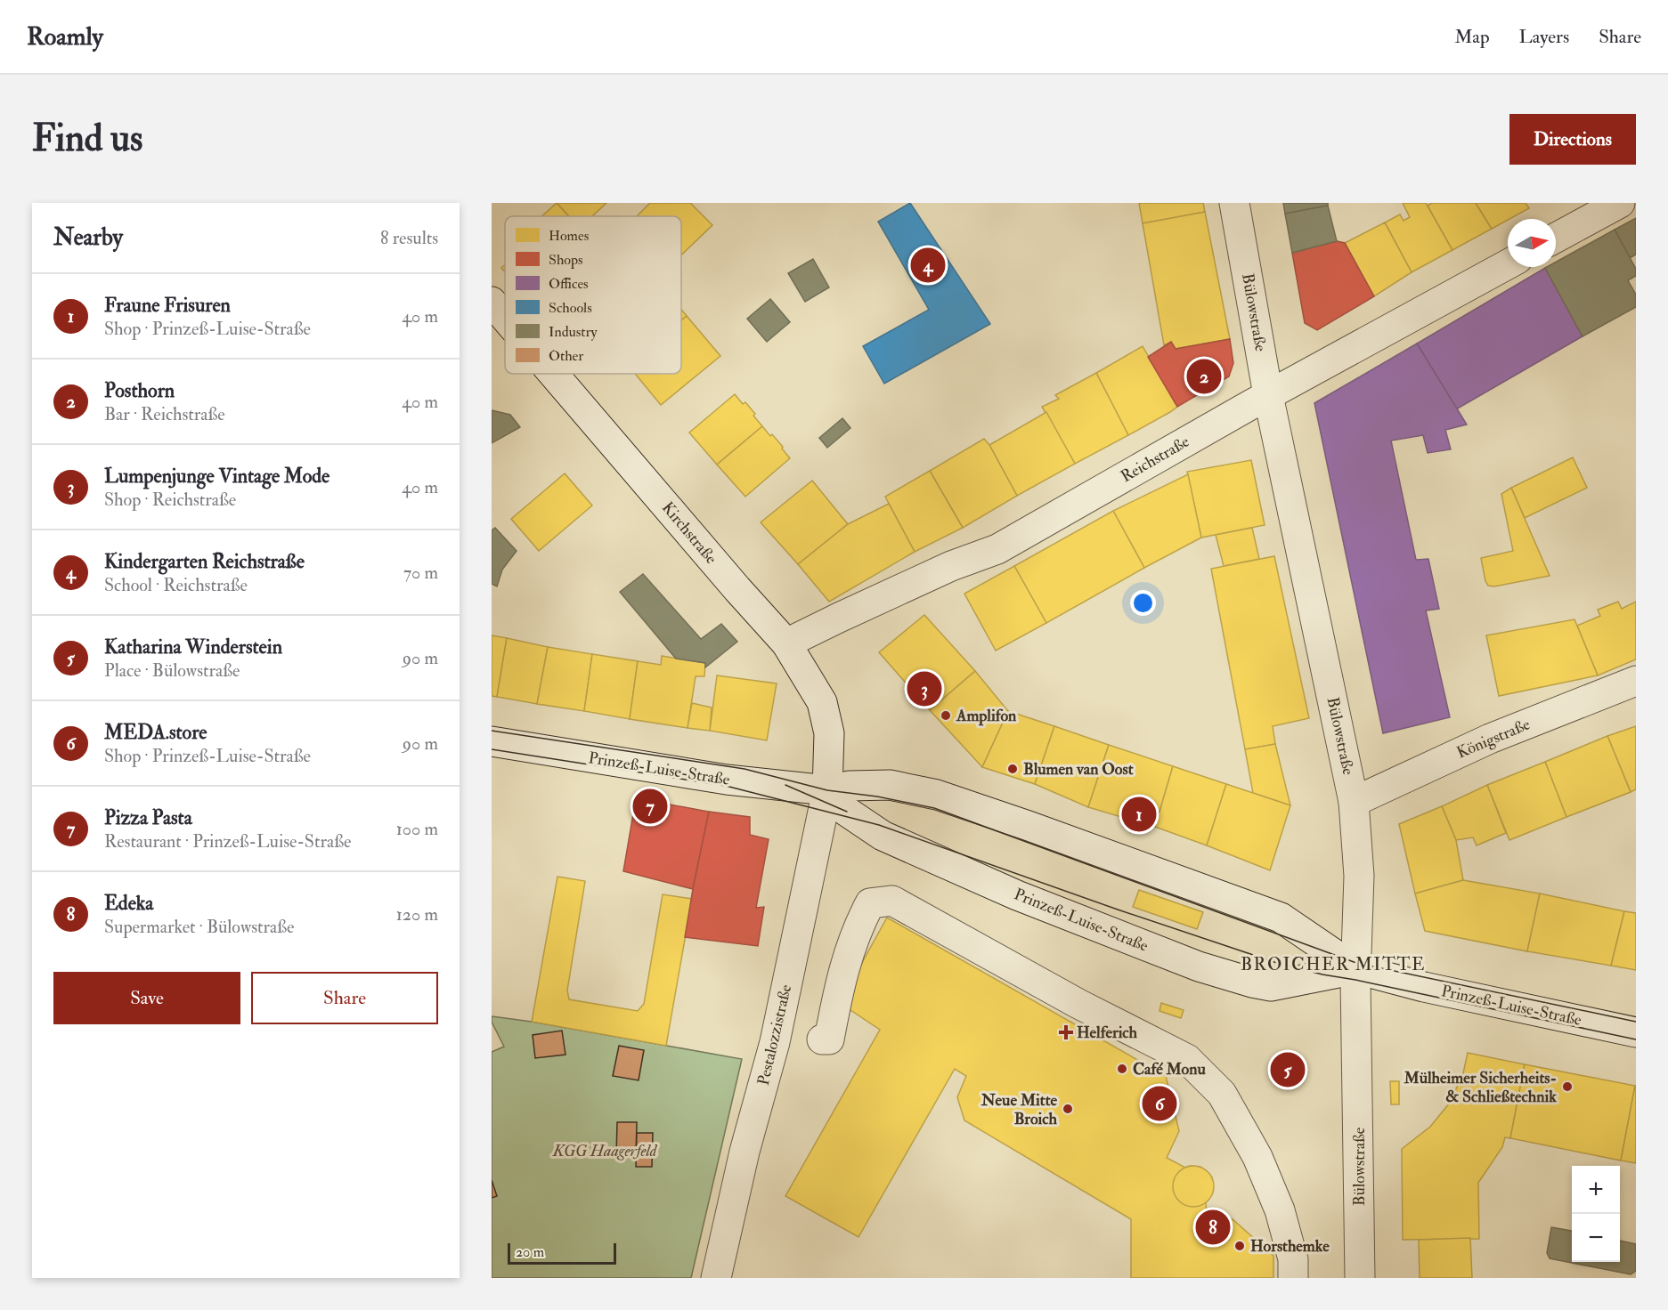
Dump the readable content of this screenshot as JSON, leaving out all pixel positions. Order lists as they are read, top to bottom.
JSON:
{
  "streets": {
    "street": [
      "Bülowstraße",
      "Reichstraße",
      "Kirchstraße",
      "Königstraße",
      "Prinzeß-Luise-Straße",
      "Pestalozzistraße"
    ]
  },
  "crossings": [
    ["Bülowstraße", "Reichstraße"],
    ["Bülowstraße", "Königstraße"],
    ["Bülowstraße", "Prinzeß-Luise-Straße"],
    ["Reichstraße", "Kirchstraße"],
    ["Kirchstraße", "Prinzeß-Luise-Straße"],
    ["Kirchstraße", "Pestalozzistraße"],
    ["Prinzeß-Luise-Straße", "Pestalozzistraße"]
  ],
  "districts": ["BROICHER MITTE"],
  "parks": ["KGG Haagerfeld"],
  "places": {
    "other": [
      "Amplifon",
      "Blumen van Oost",
      "Café Monu",
      "Mülheimer Sicherheits- & Schließtechnik",
      "Neue Mitte Broich",
      "Horsthemke"
    ],
    "health": ["Helferich"]
  },
  "legend": [
    "Homes",
    "Shops",
    "Offices",
    "Schools",
    "Industry",
    "Other"
  ],
  "scale_bar": "20 m",
  "north": "right",
  "page": {
    "header": "Roamly",
    "nav": ["Map", "Layers", "Share"],
    "buttons": [
      "Directions",
      ["Save", "Share"]
    ],
    "title": "Find us",
    "heading": ["Nearby", "8 results"],
    "pins": [
      "4",
      "2",
      "3",
      "7",
      "1",
      "5",
      "6",
      "8"
    ],
    "list": [
      {
        "mark": "1",
        "name": "Fraune Frisuren",
        "note": "Shop · Prinzeß-Luise-Straße",
        "value": "40 m"
      },
      {
        "mark": "2",
        "name": "Posthorn",
        "note": "Bar · Reichstraße",
        "value": "40 m"
      },
      {
        "mark": "3",
        "name": "Lumpenjunge Vintage Mode",
        "note": "Shop · Reichstraße",
        "value": "40 m"
      },
      {
        "mark": "4",
        "name": "Kindergarten Reichstraße",
        "note": "School · Reichstraße",
        "value": "70 m"
      },
      {
        "mark": "5",
        "name": "Katharina Winderstein",
        "note": "Place · Bülowstraße",
        "value": "90 m"
      },
      {
        "mark": "6",
        "name": "MEDA.store",
        "note": "Shop · Prinzeß-Luise-Straße",
        "value": "90 m"
      },
      {
        "mark": "7",
        "name": "Pizza Pasta",
        "note": "Restaurant · Prinzeß-Luise-Straße",
        "value": "100 m"
      },
      {
        "mark": "8",
        "name": "Edeka",
        "note": "Supermarket · Bülowstraße",
        "value": "120 m"
      }
    ],
    "map_buttons": ["+", "−"],
    "scale": "20 m"
  }
}
